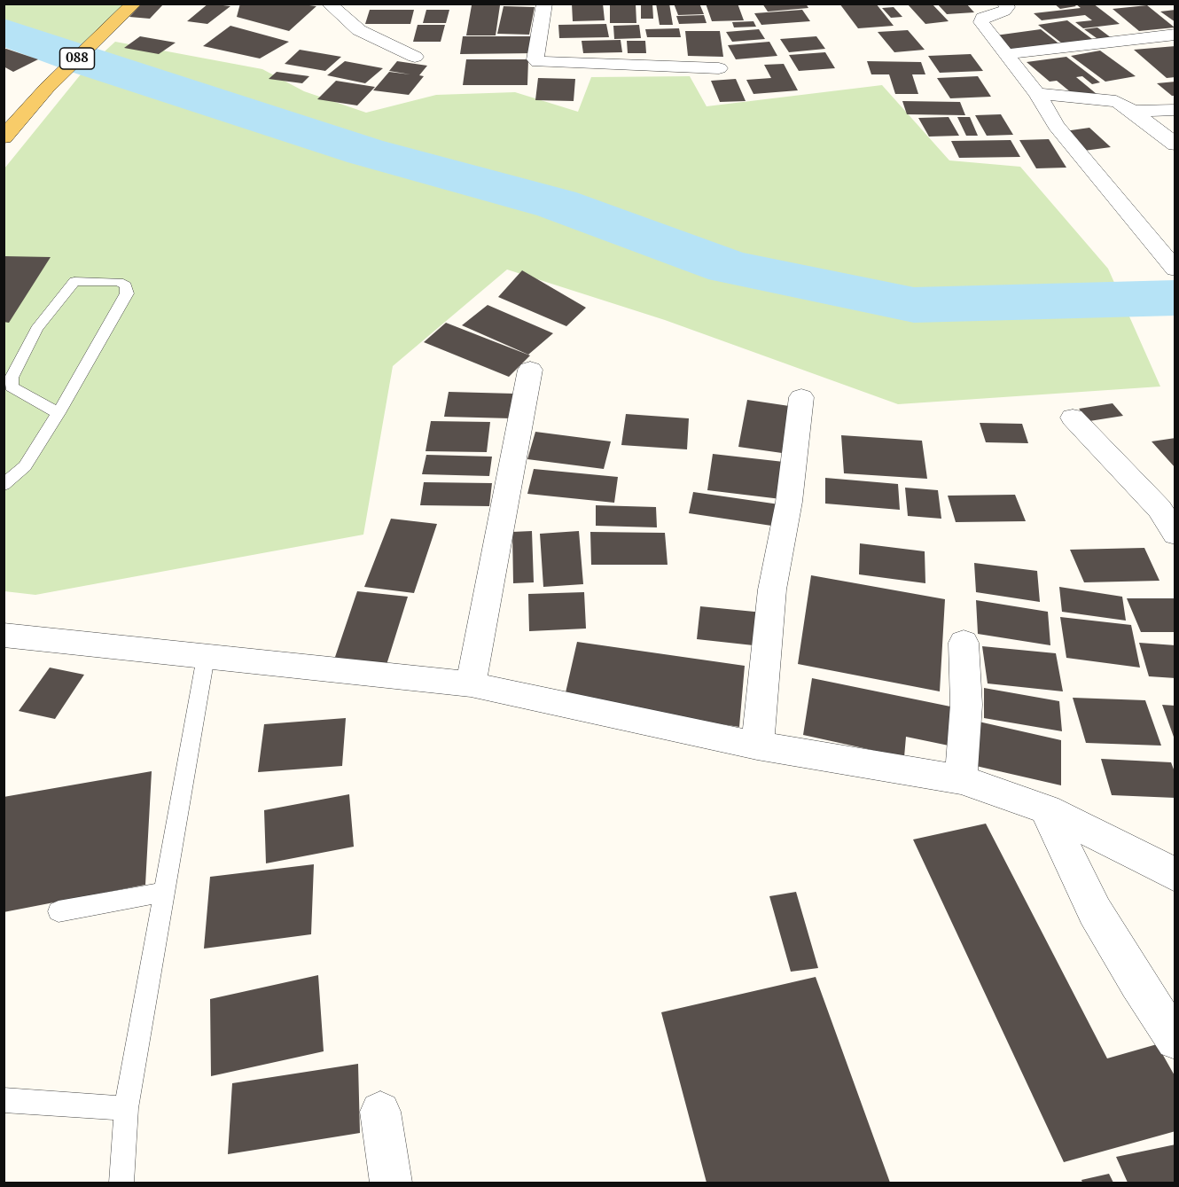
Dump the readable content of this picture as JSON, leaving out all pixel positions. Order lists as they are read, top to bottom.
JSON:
{
  "streets": {
    "main road": ["088"]
  }
}
